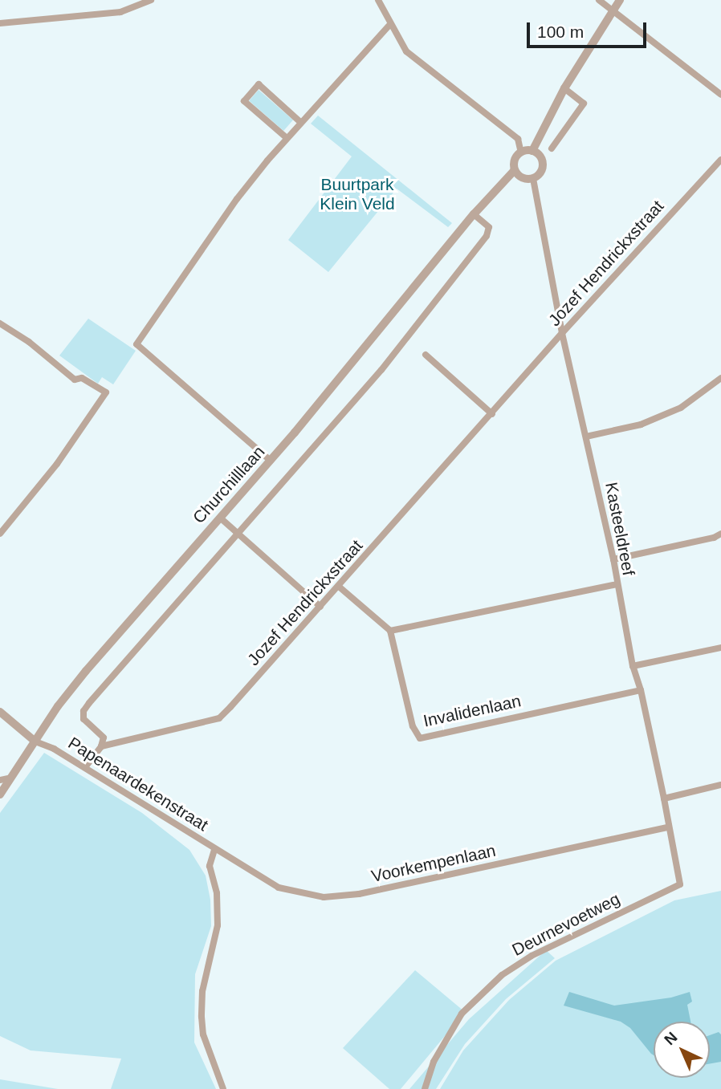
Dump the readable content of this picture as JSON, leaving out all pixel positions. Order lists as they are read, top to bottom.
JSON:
{
  "streets": {
    "street": [
      "Jozef Hendrickxstraat",
      "Churchilllaan",
      "Kasteeldreef",
      "Invalidenlaan",
      "Papenaardekenstraat",
      "Voorkempenlaan",
      "Deurnevoetweg"
    ]
  },
  "crossings": [
    ["Jozef Hendrickxstraat", "Kasteeldreef"],
    ["Churchilllaan", "Kasteeldreef"],
    ["Churchilllaan", "Papenaardekenstraat"],
    ["Kasteeldreef", "Invalidenlaan"],
    ["Kasteeldreef", "Voorkempenlaan"],
    ["Kasteeldreef", "Deurnevoetweg"],
    ["Papenaardekenstraat", "Voorkempenlaan"]
  ],
  "parks": ["Buurtpark Klein Veld"],
  "scale_bar": "100 m",
  "north": "top left"
}
